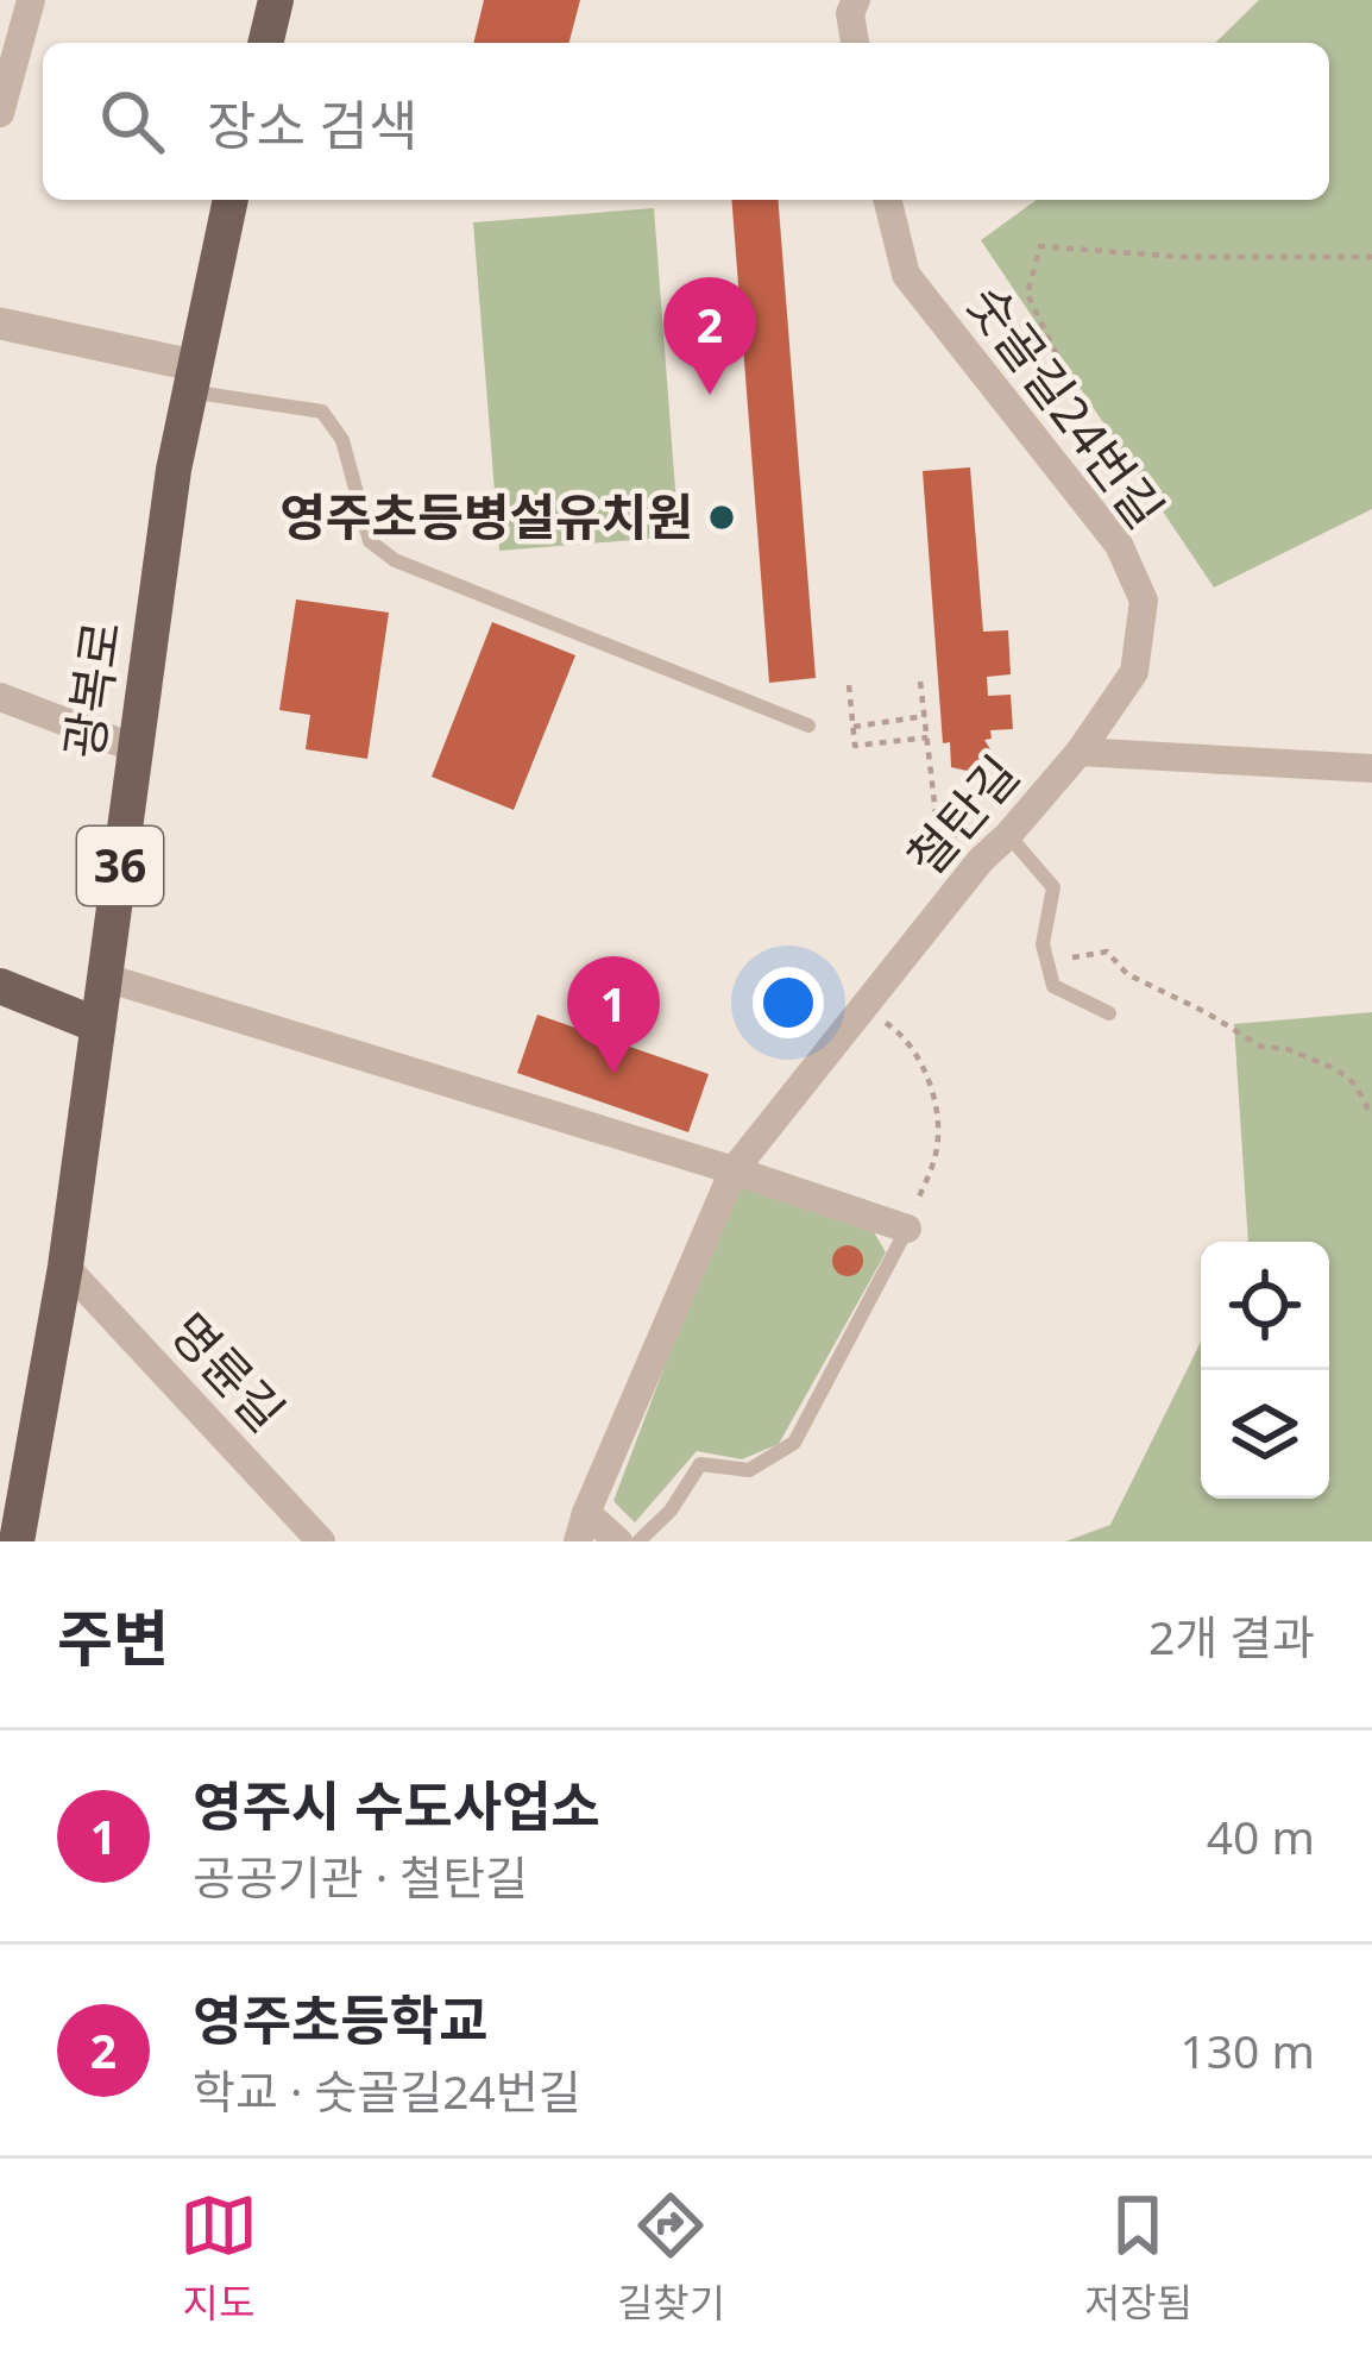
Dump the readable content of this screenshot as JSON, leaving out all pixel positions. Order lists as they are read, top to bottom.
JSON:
{
  "streets": {
    "main road": ["광복로", "36"],
    "street": ["숫골길24번길", "철탄길", "명륜길"]
  },
  "crossings": [
    ["숫골길24번길", "철탄길"],
    ["광복로", "명륜길"]
  ],
  "places": ["영주초등병설유치원"],
  "page": {
    "search": "장소 검색",
    "pins": ["2", "1"],
    "heading": ["주변", "2개 결과"],
    "list": [
      {
        "mark": "1",
        "name": "영주시 수도사업소",
        "note": "공공기관 · 철탄길",
        "value": "40 m"
      },
      {
        "mark": "2",
        "name": "영주초등학교",
        "note": "학교 · 숫골길24번길",
        "value": "130 m"
      }
    ],
    "nav": ["지도", "길찾기", "저장됨"]
  }
}
